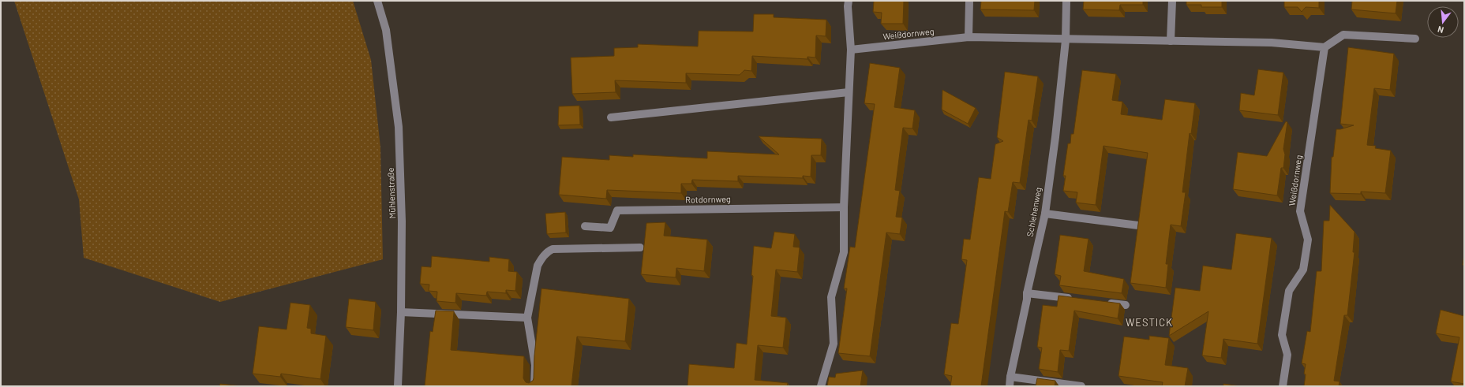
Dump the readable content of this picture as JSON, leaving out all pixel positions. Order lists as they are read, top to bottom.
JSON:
{
  "streets": {
    "street": [
      "Weißdornweg",
      "Mühlenstraße",
      "Rotdornweg",
      "Schlehenweg"
    ]
  },
  "crossings": [
    ["Weißdornweg", "Schlehenweg"]
  ],
  "districts": ["WESTICK"],
  "north": "bottom"
}
